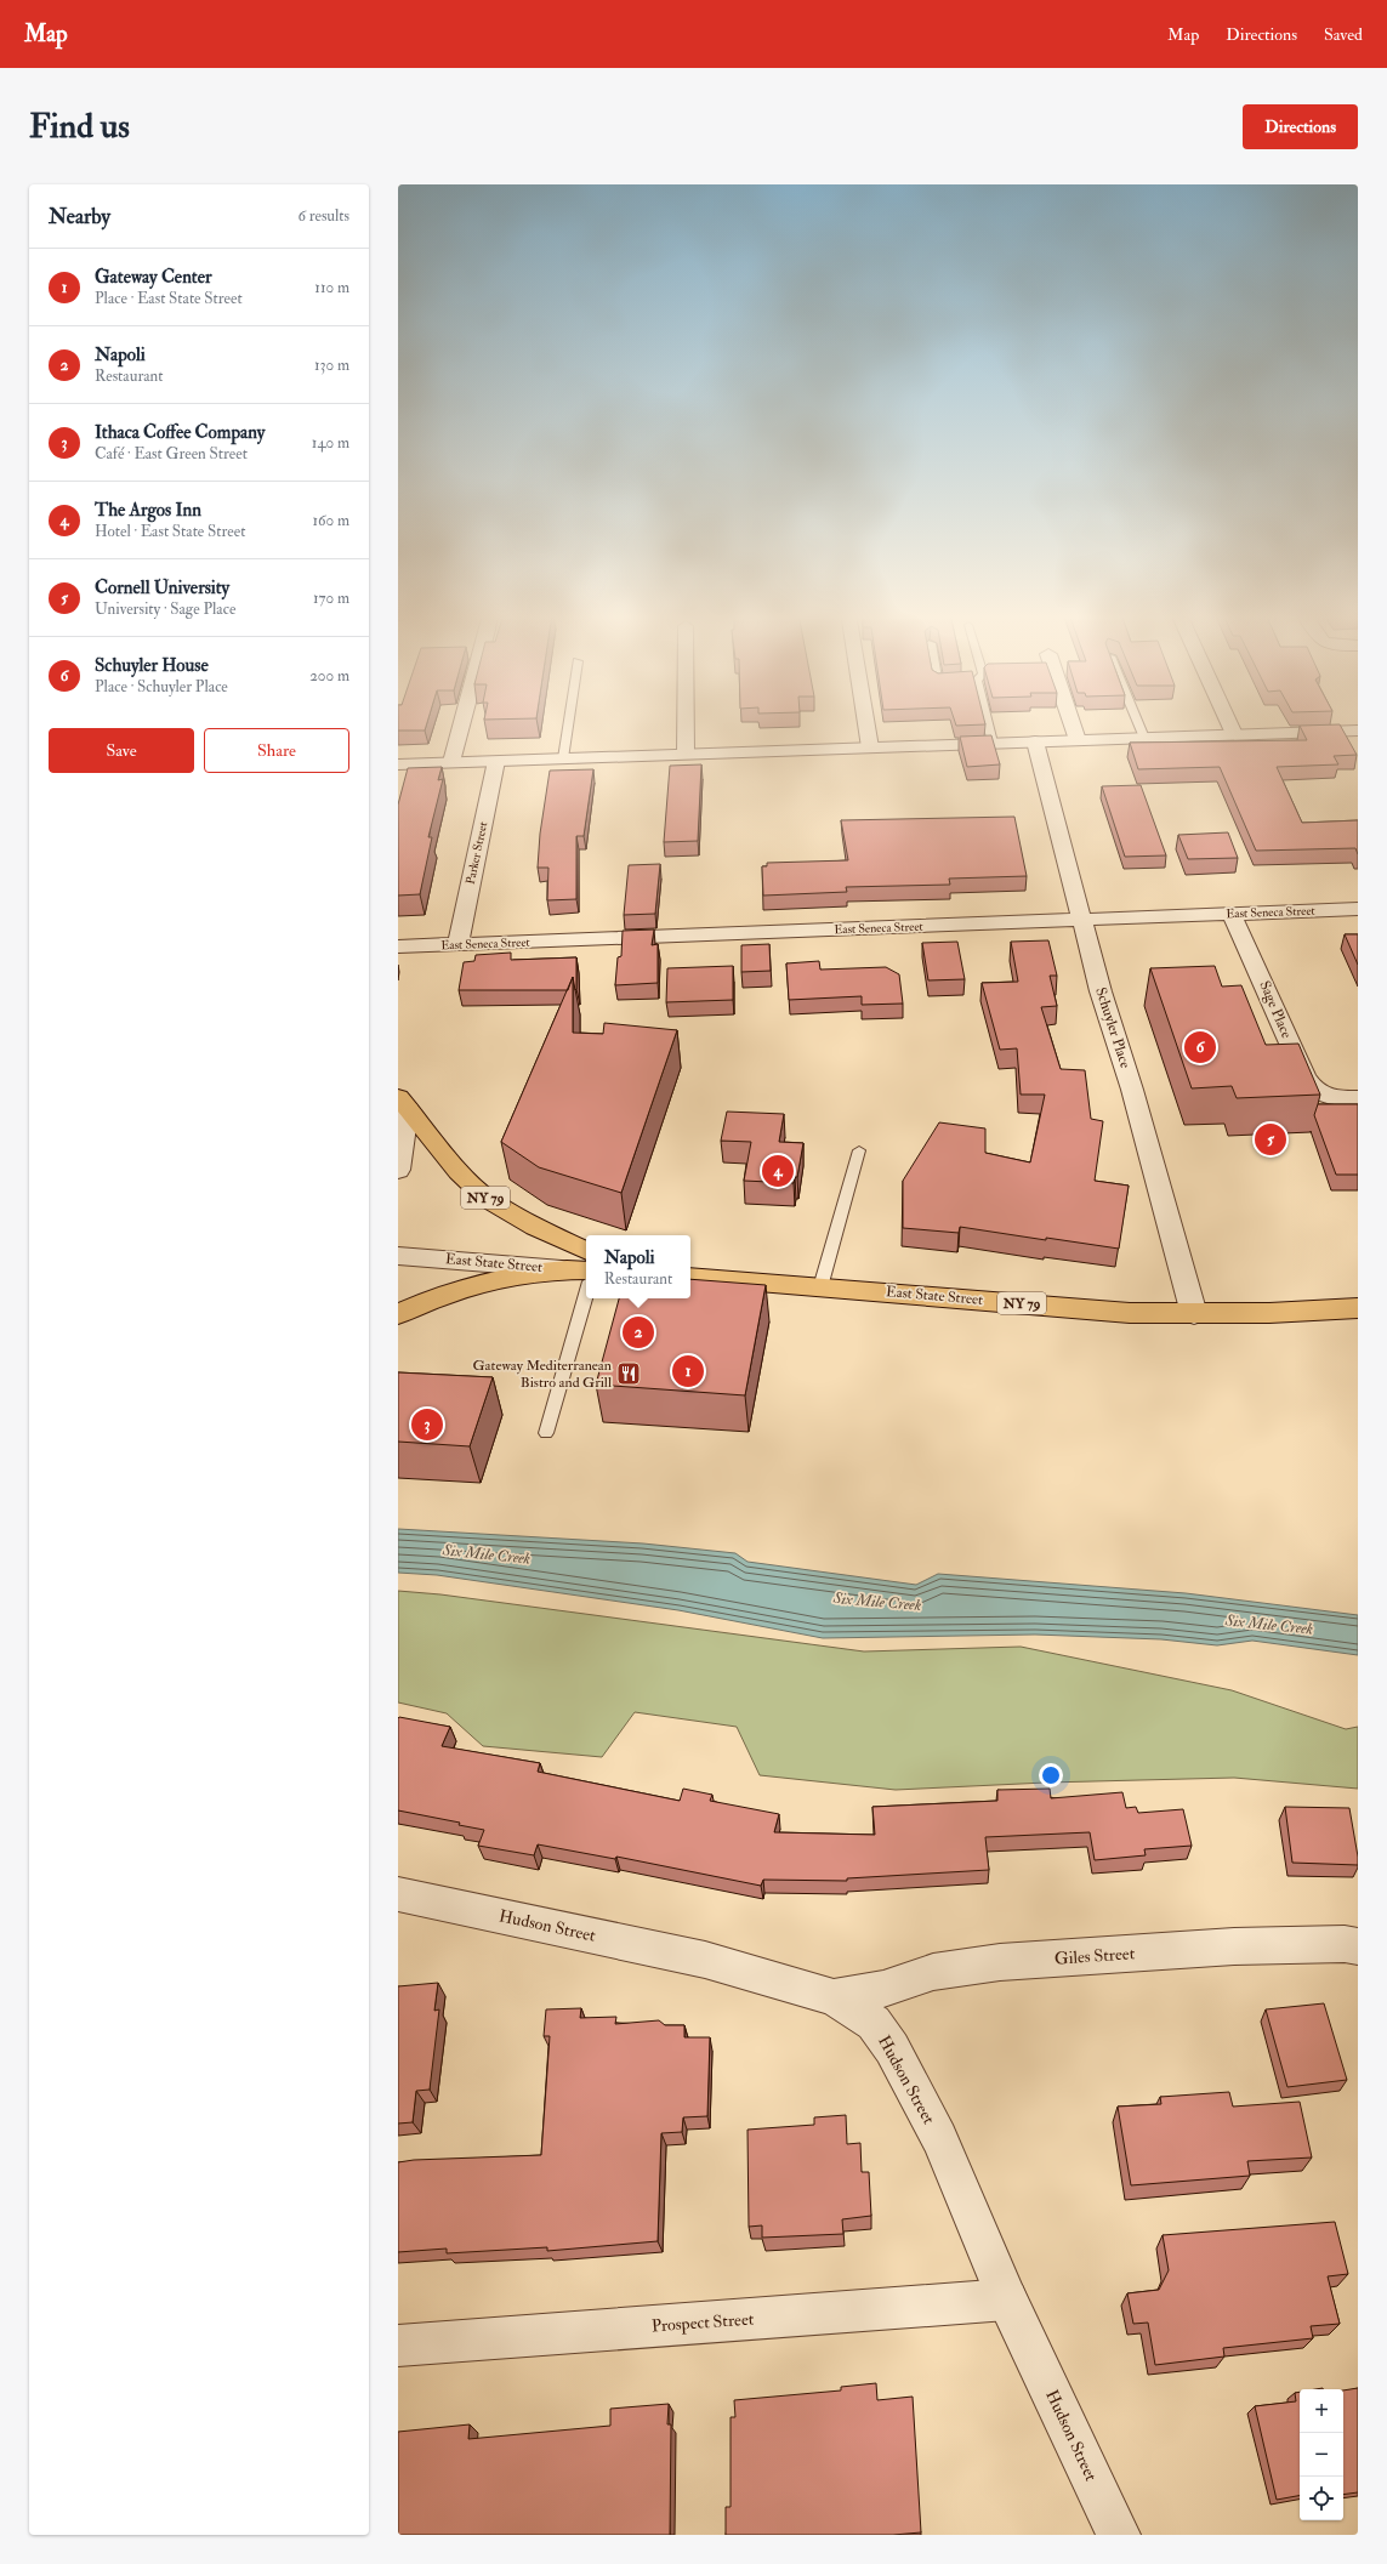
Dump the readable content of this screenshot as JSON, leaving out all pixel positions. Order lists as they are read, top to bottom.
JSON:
{
  "streets": {
    "highway": ["NY 79", "East State Street"],
    "street": [
      "Parker Street",
      "East Seneca Street",
      "Sage Place",
      "Schuyler Place",
      "Hudson Street",
      "Giles Street",
      "Prospect Street"
    ]
  },
  "crossings": [
    ["Parker Street", "East Seneca Street"],
    ["East Seneca Street", "Sage Place"],
    ["East Seneca Street", "Schuyler Place"],
    ["Schuyler Place", "East State Street"],
    ["Hudson Street", "Giles Street"],
    ["Hudson Street", "Prospect Street"]
  ],
  "water": ["Six Mile Creek"],
  "places": {
    "restaurant": ["Gateway Mediterranean Bistro and Grill"]
  },
  "page": {
    "header": "Map",
    "nav": ["Map", "Directions", "Saved"],
    "buttons": [
      "Directions",
      ["Save", "Share"]
    ],
    "title": "Find us",
    "heading": ["Nearby", "6 results"],
    "list": [
      {
        "mark": "1",
        "name": "Gateway Center",
        "note": "Place · East State Street",
        "value": "110 m"
      },
      {
        "mark": "2",
        "name": "Napoli",
        "note": "Restaurant",
        "value": "130 m"
      },
      {
        "mark": "3",
        "name": "Ithaca Coffee Company",
        "note": "Café · East Green Street",
        "value": "140 m"
      },
      {
        "mark": "4",
        "name": "The Argos Inn",
        "note": "Hotel · East State Street",
        "value": "160 m"
      },
      {
        "mark": "5",
        "name": "Cornell University",
        "note": "University · Sage Place",
        "value": "170 m"
      },
      {
        "mark": "6",
        "name": "Schuyler House",
        "note": "Place · Schuyler Place",
        "value": "200 m"
      }
    ],
    "pins": [
      "6",
      "5",
      "4",
      "2",
      "1",
      "3"
    ],
    "popup": ["Napoli", "Restaurant"],
    "map_buttons": ["+", "−"]
  }
}
